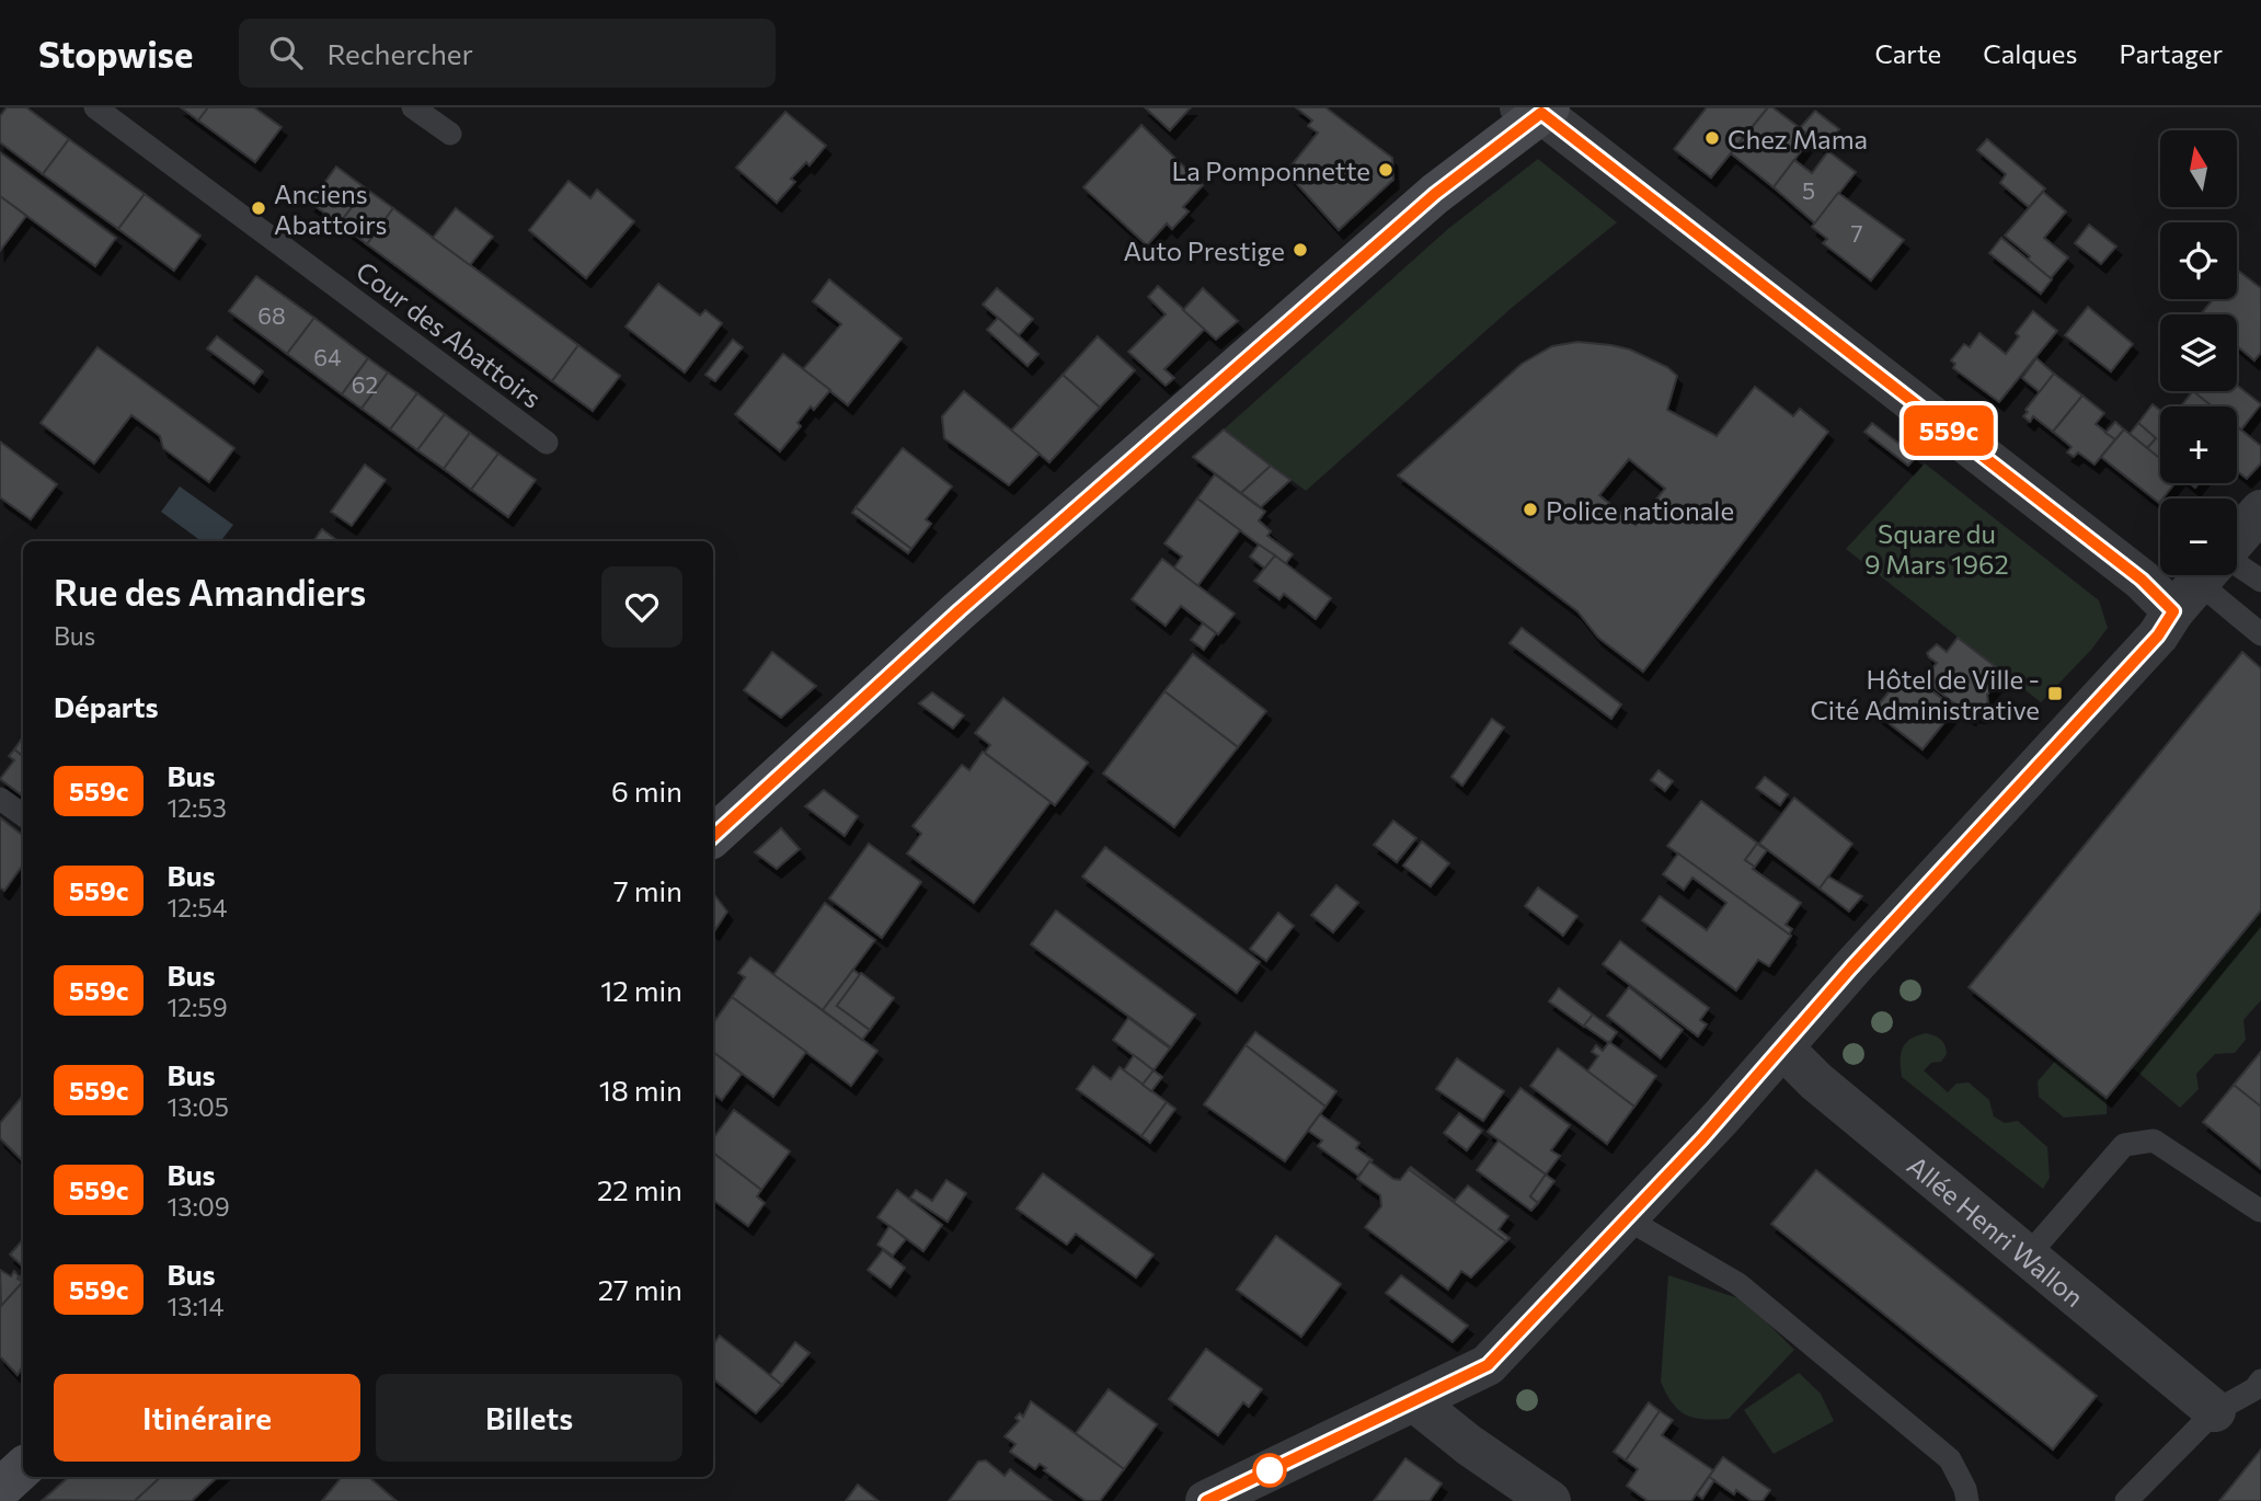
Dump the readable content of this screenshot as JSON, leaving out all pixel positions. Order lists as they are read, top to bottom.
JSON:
{
  "streets": {
    "street": ["Allée Henri Wallon"],
    "lane": ["Cour des Abattoirs"]
  },
  "parks": ["Square du 9 Mars 1962"],
  "places": {
    "other": [
      "Chez Mama",
      "La Pomponnette",
      "Anciens Abattoirs",
      "Auto Prestige",
      "Police nationale"
    ],
    "transit": ["Hôtel de Ville - Cité Administrative"]
  },
  "lines": ["bus line 559c"],
  "house_numbers": [
    "5",
    "7",
    "68",
    "64",
    "62"
  ],
  "north": "top",
  "page": {
    "header": "Stopwise",
    "search": "Rechercher",
    "nav": ["Carte", "Calques", "Partager"],
    "on_map": "559c",
    "map_buttons": ["+", "−"],
    "heading": [
      ["Rue des Amandiers", "Bus"],
      "Départs"
    ],
    "list": [
      {
        "mark": "559c",
        "name": "Bus",
        "note": "12:53",
        "value": "6 min"
      },
      {
        "mark": "559c",
        "name": "Bus",
        "note": "12:54",
        "value": "7 min"
      },
      {
        "mark": "559c",
        "name": "Bus",
        "note": "12:59",
        "value": "12 min"
      },
      {
        "mark": "559c",
        "name": "Bus",
        "note": "13:05",
        "value": "18 min"
      },
      {
        "mark": "559c",
        "name": "Bus",
        "note": "13:09",
        "value": "22 min"
      },
      {
        "mark": "559c",
        "name": "Bus",
        "note": "13:14",
        "value": "27 min"
      }
    ],
    "buttons": ["Itinéraire", "Billets"]
  }
}
